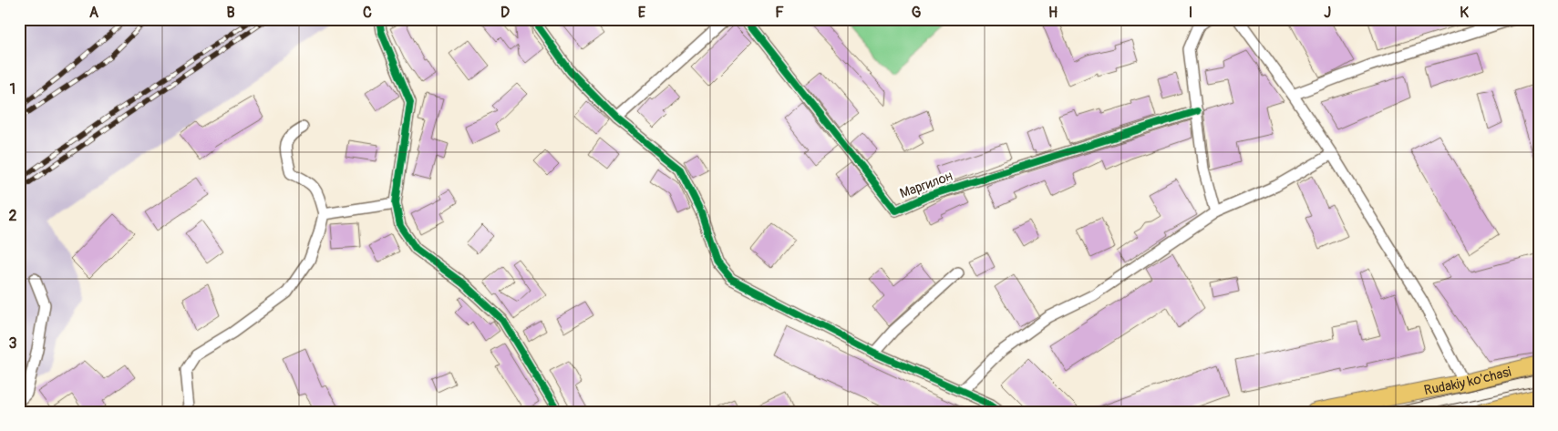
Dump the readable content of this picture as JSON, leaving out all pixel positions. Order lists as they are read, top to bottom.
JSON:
{
  "streets": {
    "main road": ["Rudakiy ko'chasi"],
    "street": ["Маргилон"]
  },
  "grid": {
    "columns": [
      "A",
      "B",
      "C",
      "D",
      "E",
      "F",
      "G",
      "H",
      "I",
      "J",
      "K"
    ],
    "rows": ["1", "2", "3"]
  }
}
